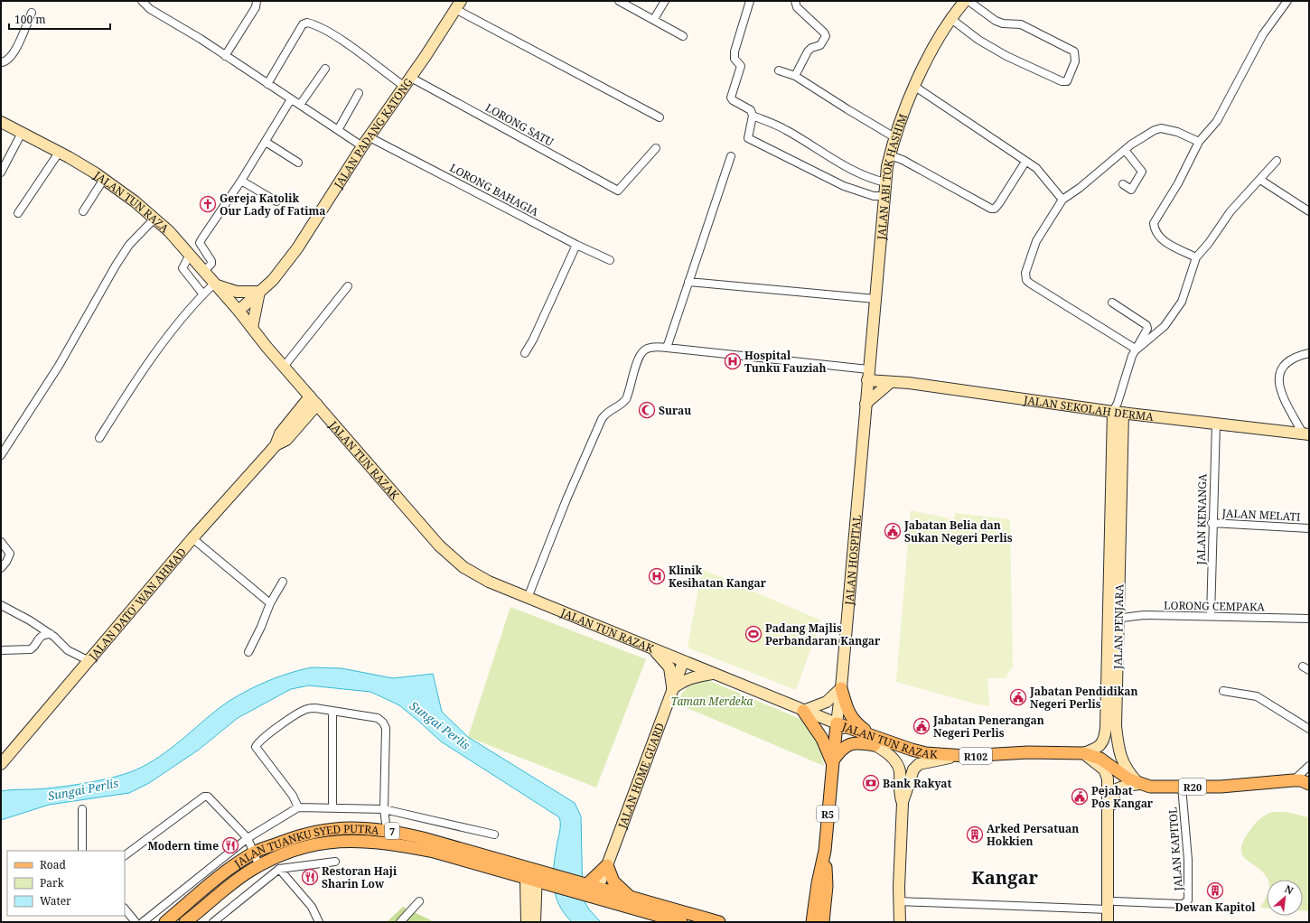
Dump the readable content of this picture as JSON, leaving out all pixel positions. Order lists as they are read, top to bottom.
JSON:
{
  "streets": {
    "main road": [
      "JALAN PADANG KATONG",
      "JALAN ABI TOK HASHIM",
      "JALAN TUN RAZA",
      "JALAN SEKOLAH DERMA",
      "JALAN TUN RAZAK",
      "JALAN HOSPITAL",
      "JALAN DATO' WAN AHMAD",
      "JALAN PENJARA",
      "R102",
      "JALAN HOME GUARD",
      "R20",
      "R5",
      "7",
      "JALAN TUANKU SYED PUTRA"
    ],
    "street": [
      "LORONG SATU",
      "LORONG BAHAGIA",
      "JALAN MELATI",
      "JALAN KENANGA",
      "LORONG CEMPAKA",
      "JALAN KAPITOL"
    ]
  },
  "crossings": [
    ["LORONG SATU", "JALAN PADANG KATONG"],
    ["JALAN PADANG KATONG", "LORONG BAHAGIA"],
    ["JALAN PADANG KATONG", "JALAN TUN RAZA"],
    ["JALAN PADANG KATONG", "JALAN TUN RAZAK"],
    ["JALAN ABI TOK HASHIM", "JALAN HOSPITAL"],
    ["JALAN TUN RAZA", "JALAN TUN RAZAK"],
    ["JALAN SEKOLAH DERMA", "JALAN KENANGA"],
    ["JALAN SEKOLAH DERMA", "JALAN HOSPITAL"],
    ["JALAN SEKOLAH DERMA", "JALAN PENJARA"],
    ["JALAN TUN RAZAK", "JALAN HOSPITAL"],
    ["JALAN TUN RAZAK", "JALAN DATO' WAN AHMAD"],
    ["JALAN TUN RAZAK", "JALAN HOME GUARD"],
    ["JALAN TUN RAZAK", "R20"],
    ["JALAN MELATI", "JALAN KENANGA"],
    ["JALAN KENANGA", "LORONG CEMPAKA"],
    ["JALAN HOSPITAL", "R5"],
    ["LORONG CEMPAKA", "JALAN PENJARA"],
    ["JALAN PENJARA", "R20"],
    ["R20", "JALAN KAPITOL"],
    ["7", "JALAN TUANKU SYED PUTRA"]
  ],
  "districts": ["Kangar"],
  "water": ["Sungai Perlis"],
  "parks": ["Taman Merdeka"],
  "places": {
    "church": ["Gereja Katolik Our Lady of Fatima"],
    "hospital": ["Hospital Tunku Fauziah", "Klinik Kesihatan Kangar"],
    "mosque": ["Surau"],
    "public building": [
      "Jabatan Belia dan Sukan Negeri Perlis",
      "Jabatan Pendidikan Negeri Perlis",
      "Jabatan Penerangan Negeri Perlis",
      "Pejabat Pos Kangar"
    ],
    "sports": ["Padang Majlis Perbandaran Kangar"],
    "bank": ["Bank Rakyat"],
    "building": ["Arked Persatuan Hokkien", "Dewan Kapitol"],
    "restaurant": ["Modern time", "Restoran Haji Sharin Low"]
  },
  "legend": ["Road", "Park", "Water"],
  "scale_bar": "100 m",
  "north": "top right"
}
